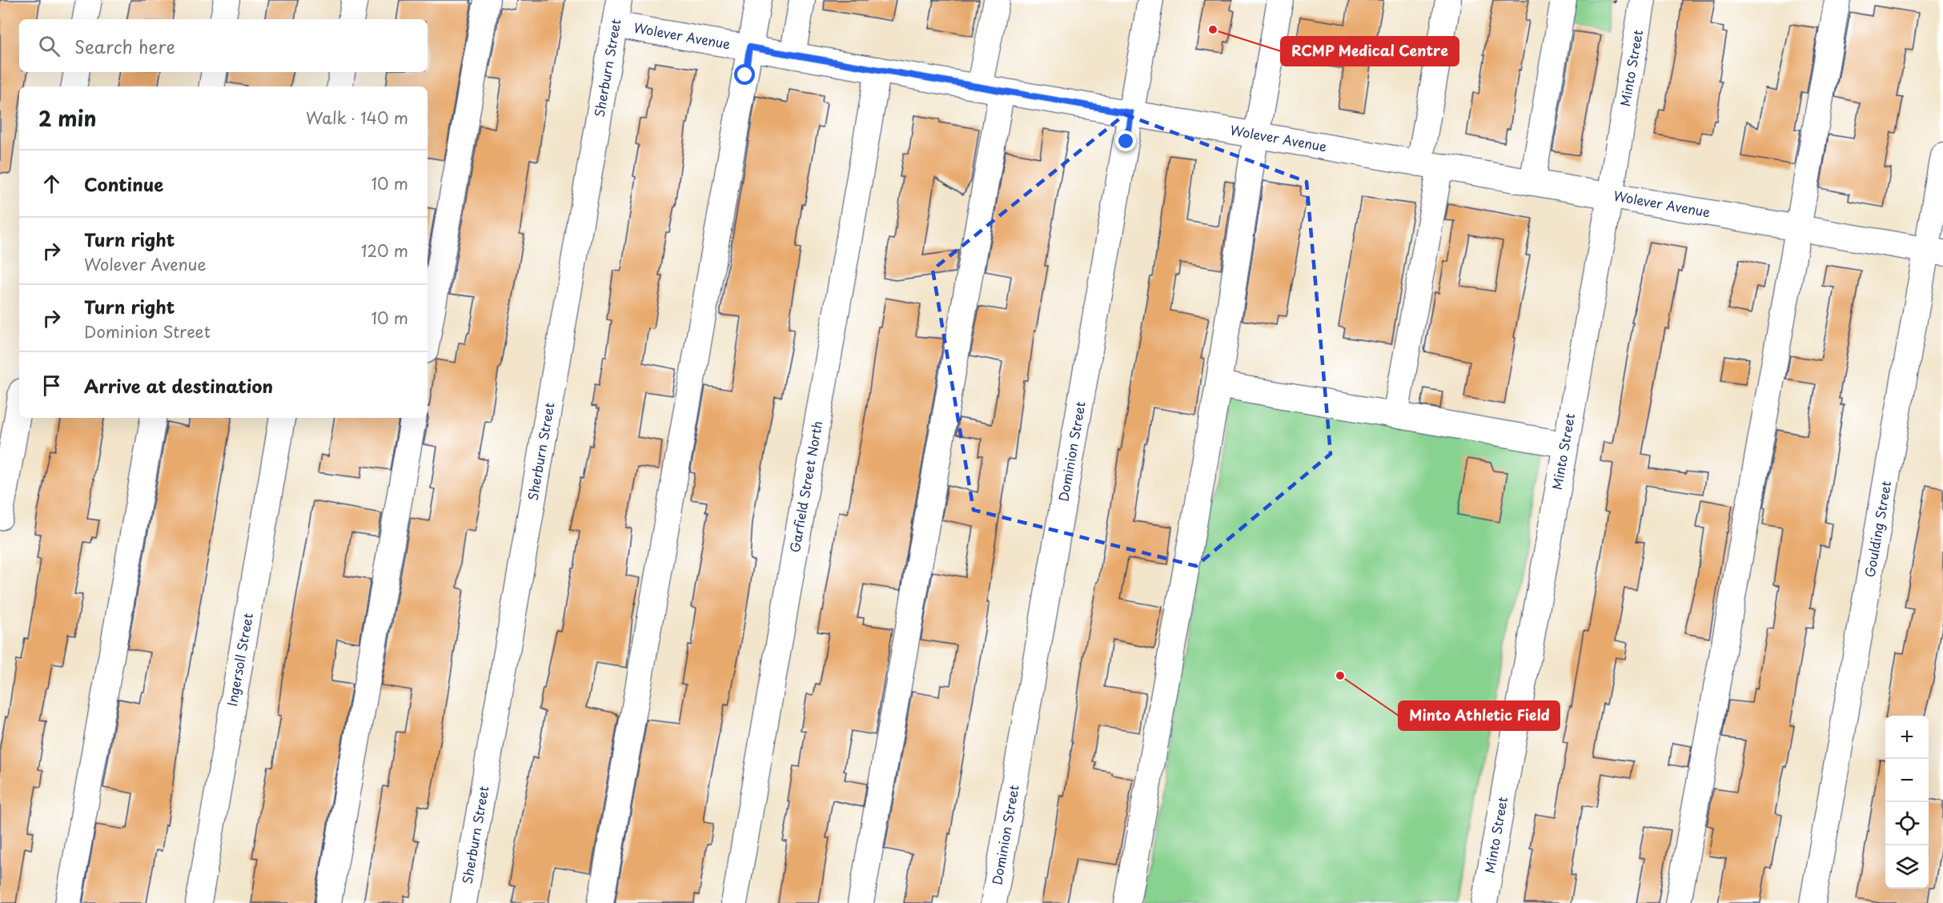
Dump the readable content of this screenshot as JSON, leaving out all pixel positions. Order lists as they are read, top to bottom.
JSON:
{
  "streets": {
    "street": [
      "Wolever Avenue",
      "Sherburn Street",
      "Minto Street",
      "Dominion Street",
      "Garfield Street North",
      "Goulding Street",
      "Ingersoll Street"
    ]
  },
  "crossings": [
    ["Wolever Avenue", "Sherburn Street"],
    ["Wolever Avenue", "Minto Street"],
    ["Wolever Avenue", "Dominion Street"],
    ["Wolever Avenue", "Garfield Street North"],
    ["Wolever Avenue", "Goulding Street"]
  ],
  "places": ["RCMP Medical Centre", "Minto Athletic Field"],
  "page": {
    "search": "Search here",
    "heading": ["2 min", "Walk · 140 m"],
    "list": [
      ["Continue", "10 m"],
      ["Turn right", "Wolever Avenue", "120 m"],
      ["Turn right", "Dominion Street", "10 m"],
      "Arrive at destination"
    ],
    "map_buttons": ["+", "−"]
  }
}
